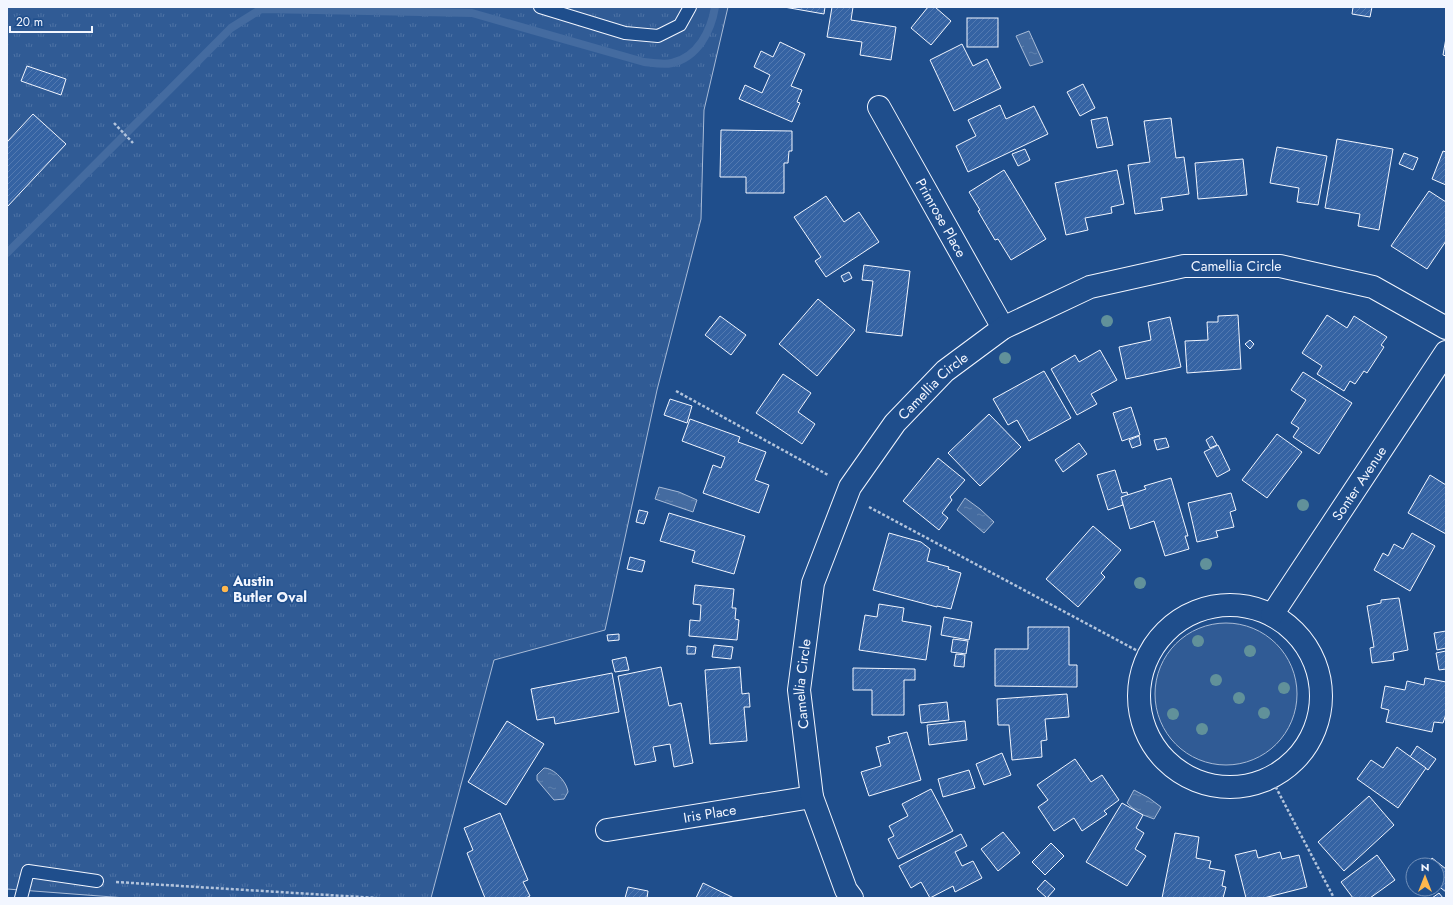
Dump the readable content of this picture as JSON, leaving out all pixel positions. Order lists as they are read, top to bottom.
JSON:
{
  "streets": {
    "street": [
      "Primrose Place",
      "Camellia Circle",
      "Sonter Avenue",
      "Iris Place"
    ]
  },
  "crossings": [
    ["Primrose Place", "Camellia Circle"],
    ["Camellia Circle", "Iris Place"]
  ],
  "places": ["Austin Butler Oval"],
  "scale_bar": "20 m",
  "north": "top"
}
